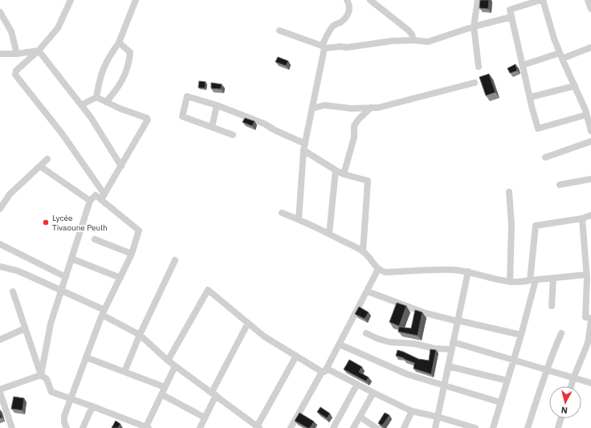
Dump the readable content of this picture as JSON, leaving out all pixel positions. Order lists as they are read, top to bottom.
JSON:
{
  "places": ["Lycée Tivaoune Peulh"],
  "north": "bottom"
}
